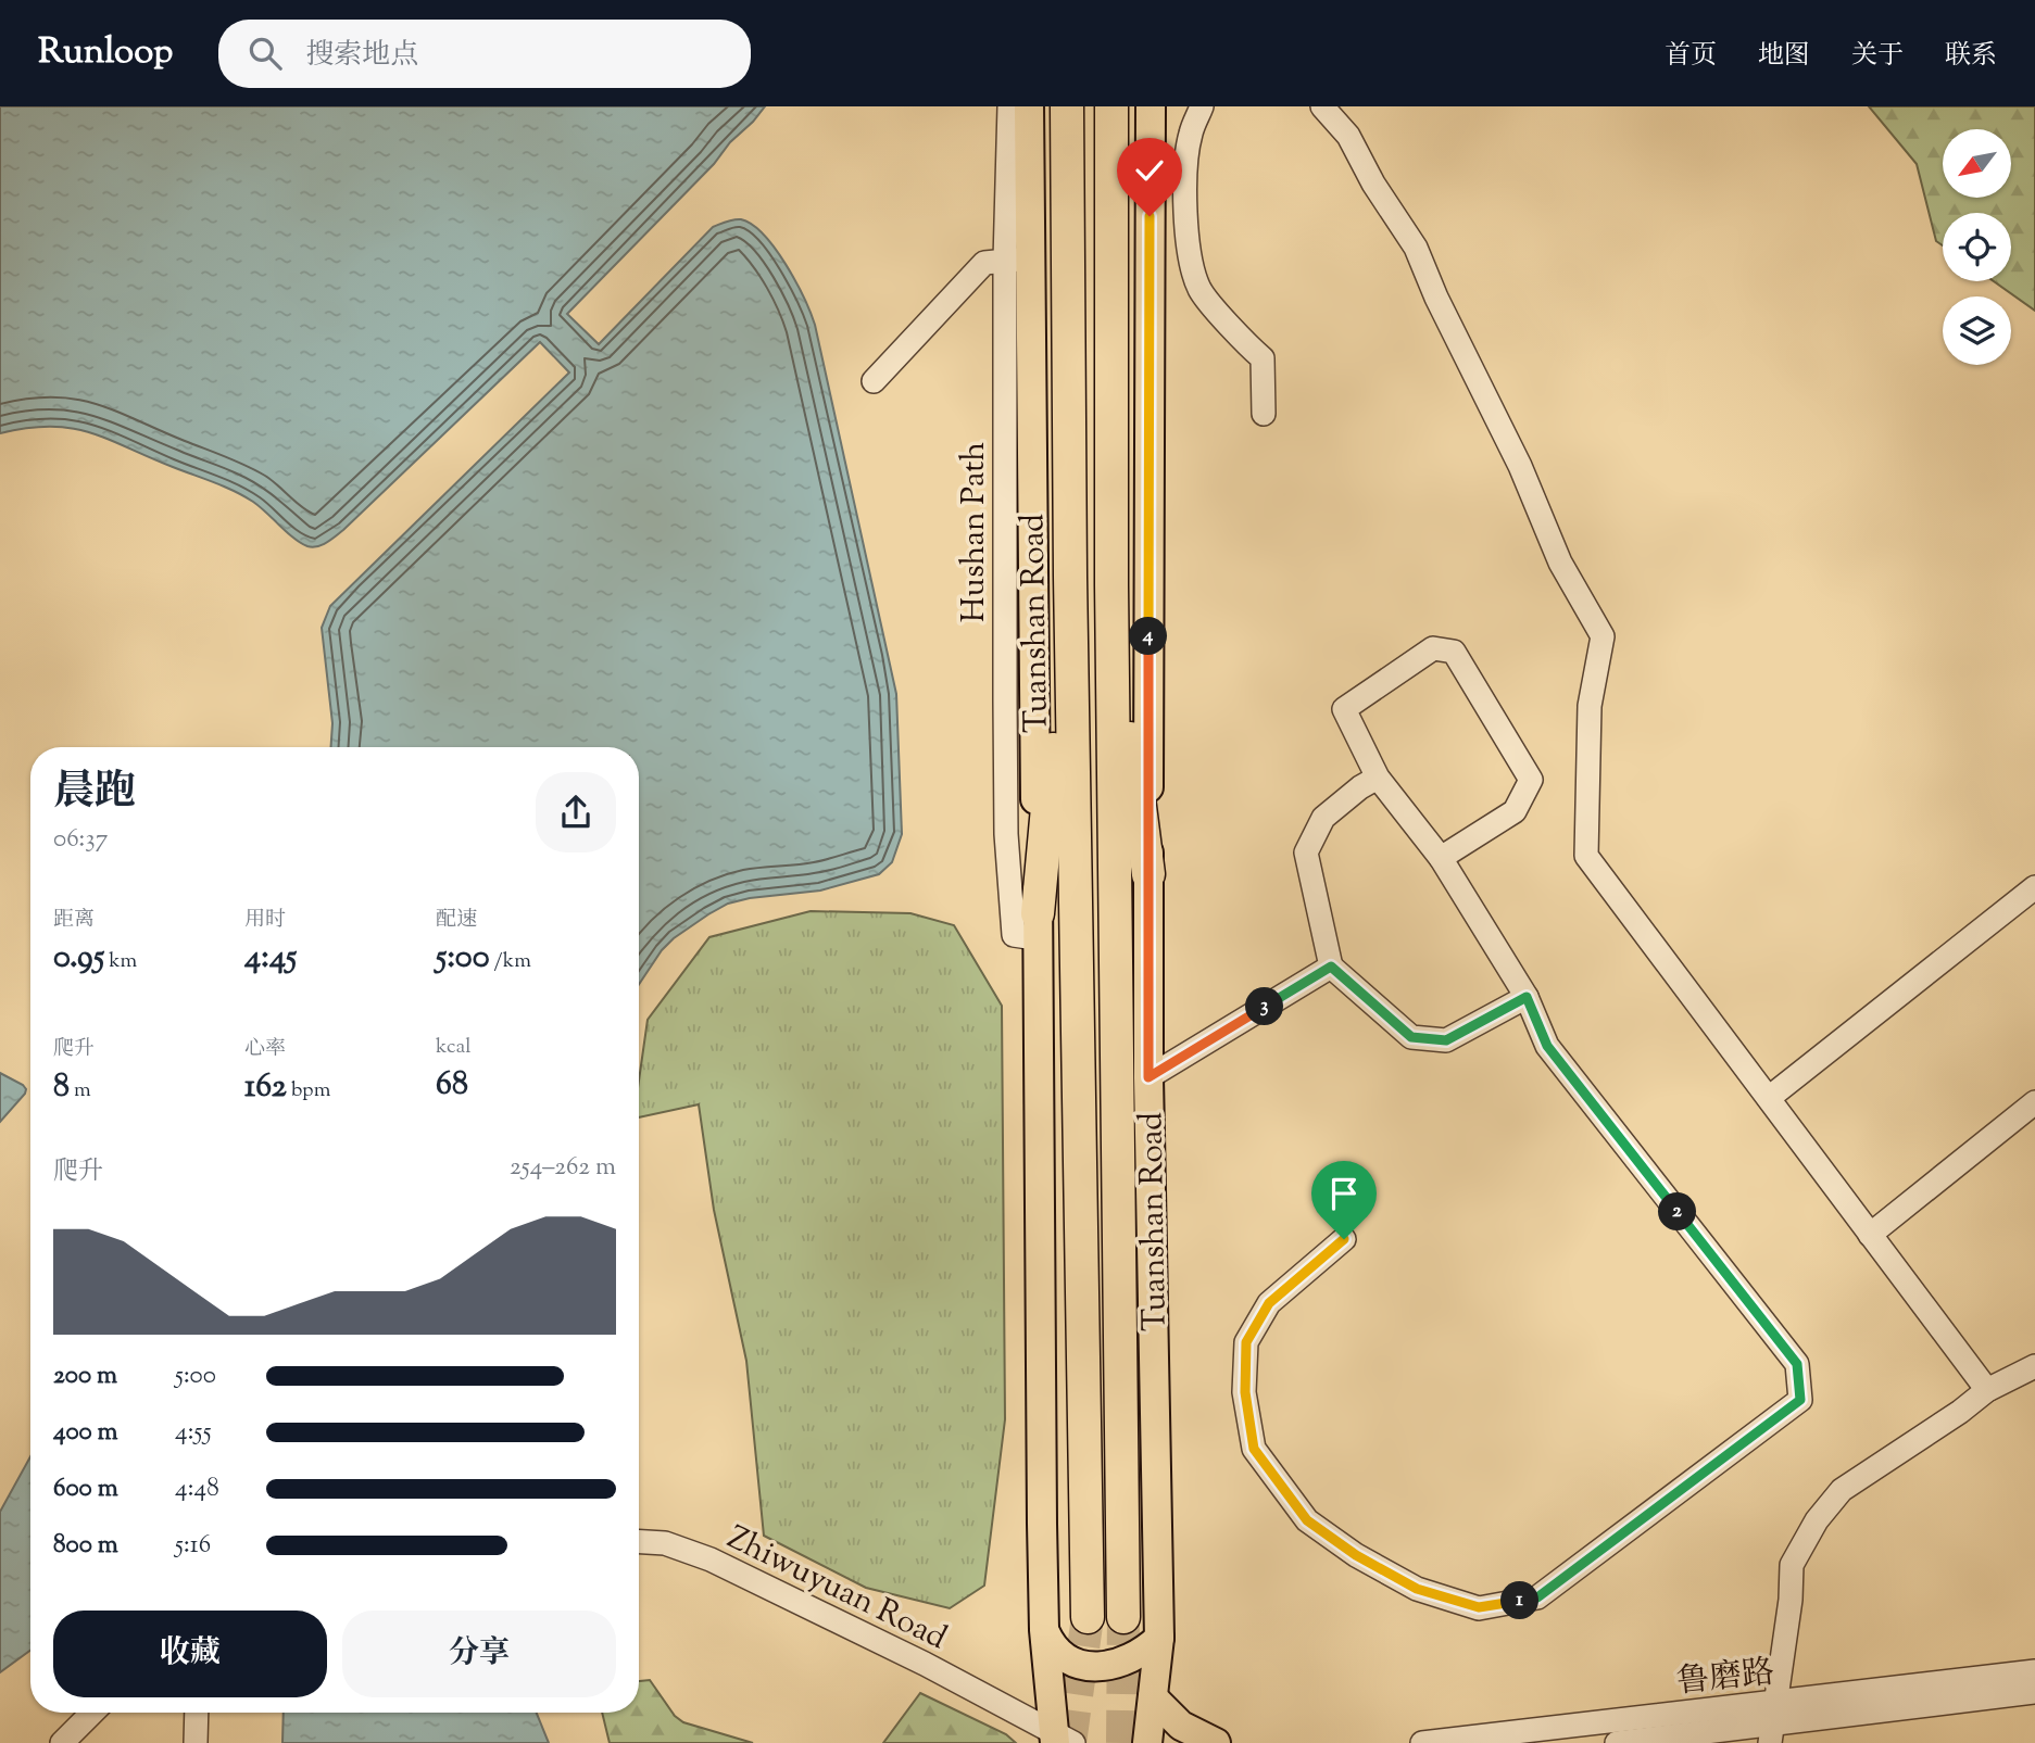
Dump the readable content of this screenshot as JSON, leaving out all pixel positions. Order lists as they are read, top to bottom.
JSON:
{
  "streets": {
    "highway": ["Tuanshan Road"],
    "street": ["Zhiwuyuan Road", "鲁磨路"]
  },
  "crossings": [
    ["Tuanshan Road", "Zhiwuyuan Road"]
  ],
  "north": "bottom left",
  "page": {
    "header": "Runloop",
    "search": "搜索地点",
    "nav": [
      "首页",
      "地图",
      "关于",
      "联系"
    ],
    "pins": [
      "4",
      "3",
      "2",
      "1"
    ],
    "heading": ["晨跑", "06:37"],
    "stats": [
      ["距离", "0.95 km"],
      ["用时", "4:45"],
      ["配速", "5:00 /km"],
      ["爬升", "8 m"],
      ["心率", "162 bpm"],
      ["kcal", "68"]
    ],
    "chart": ["爬升", "254–262 m"],
    "list": [
      {
        "name": "200 m",
        "note": "5:00"
      },
      {
        "name": "400 m",
        "note": "4:55"
      },
      {
        "name": "600 m",
        "note": "4:48"
      },
      {
        "name": "800 m",
        "note": "5:16"
      }
    ],
    "buttons": ["收藏", "分享"]
  }
}
